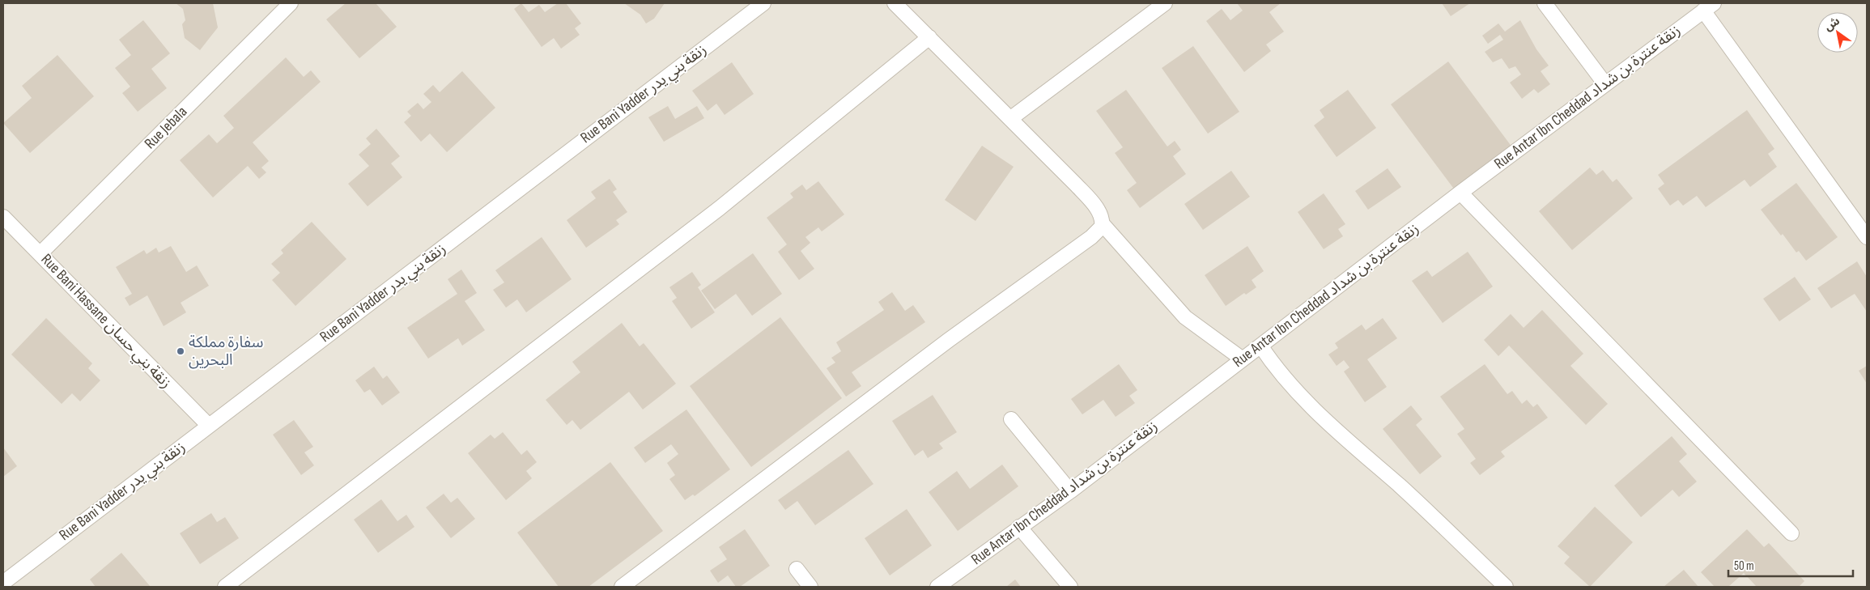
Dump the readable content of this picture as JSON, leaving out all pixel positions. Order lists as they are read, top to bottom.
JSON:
{
  "streets": {
    "street": [
      "Rue Bani Yadder زنقة بني يدر",
      "Rue Antar Ibn Cheddad زنقة عنترة بن شداد",
      "Rue Jebala",
      "Rue Bani Hassane زنقة بني حسان"
    ]
  },
  "crossings": [
    ["Rue Bani Yadder زنقة بني يدر", "Rue Bani Hassane زنقة بني حسان"],
    ["Rue Jebala", "Rue Bani Hassane زنقة بني حسان"]
  ],
  "places": ["سفارة مملكة البحرين"],
  "scale_bar": "50 m",
  "north": "top left"
}
